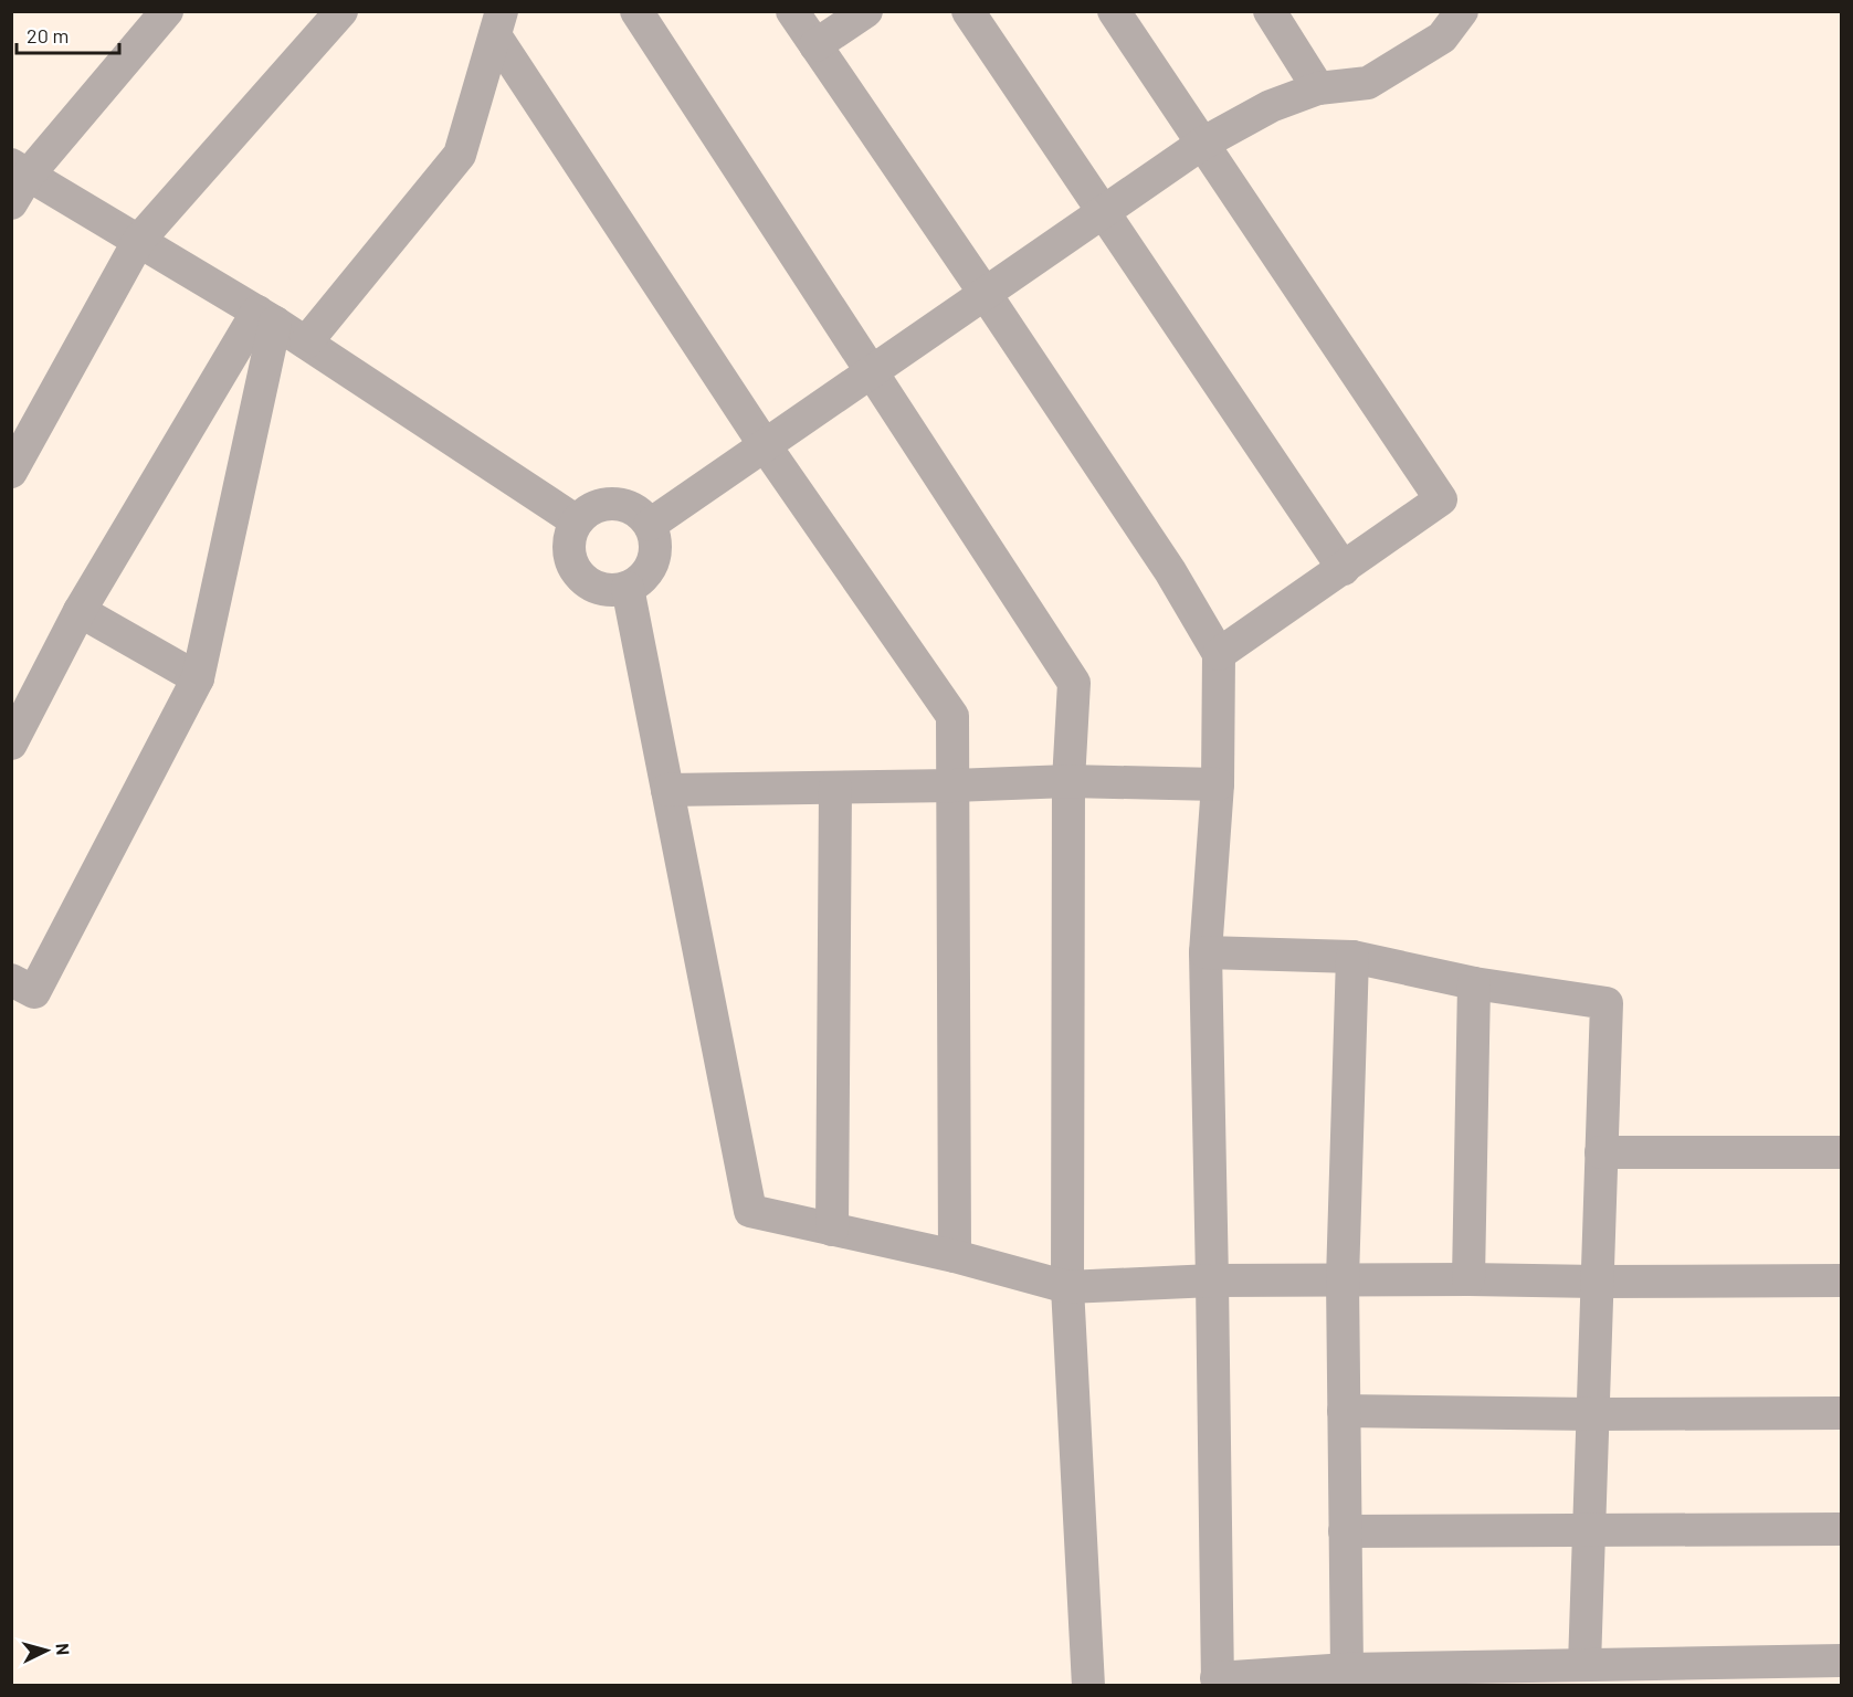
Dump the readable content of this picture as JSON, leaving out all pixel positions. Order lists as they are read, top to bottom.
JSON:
{
  "scale_bar": "20 m",
  "north": "right"
}
